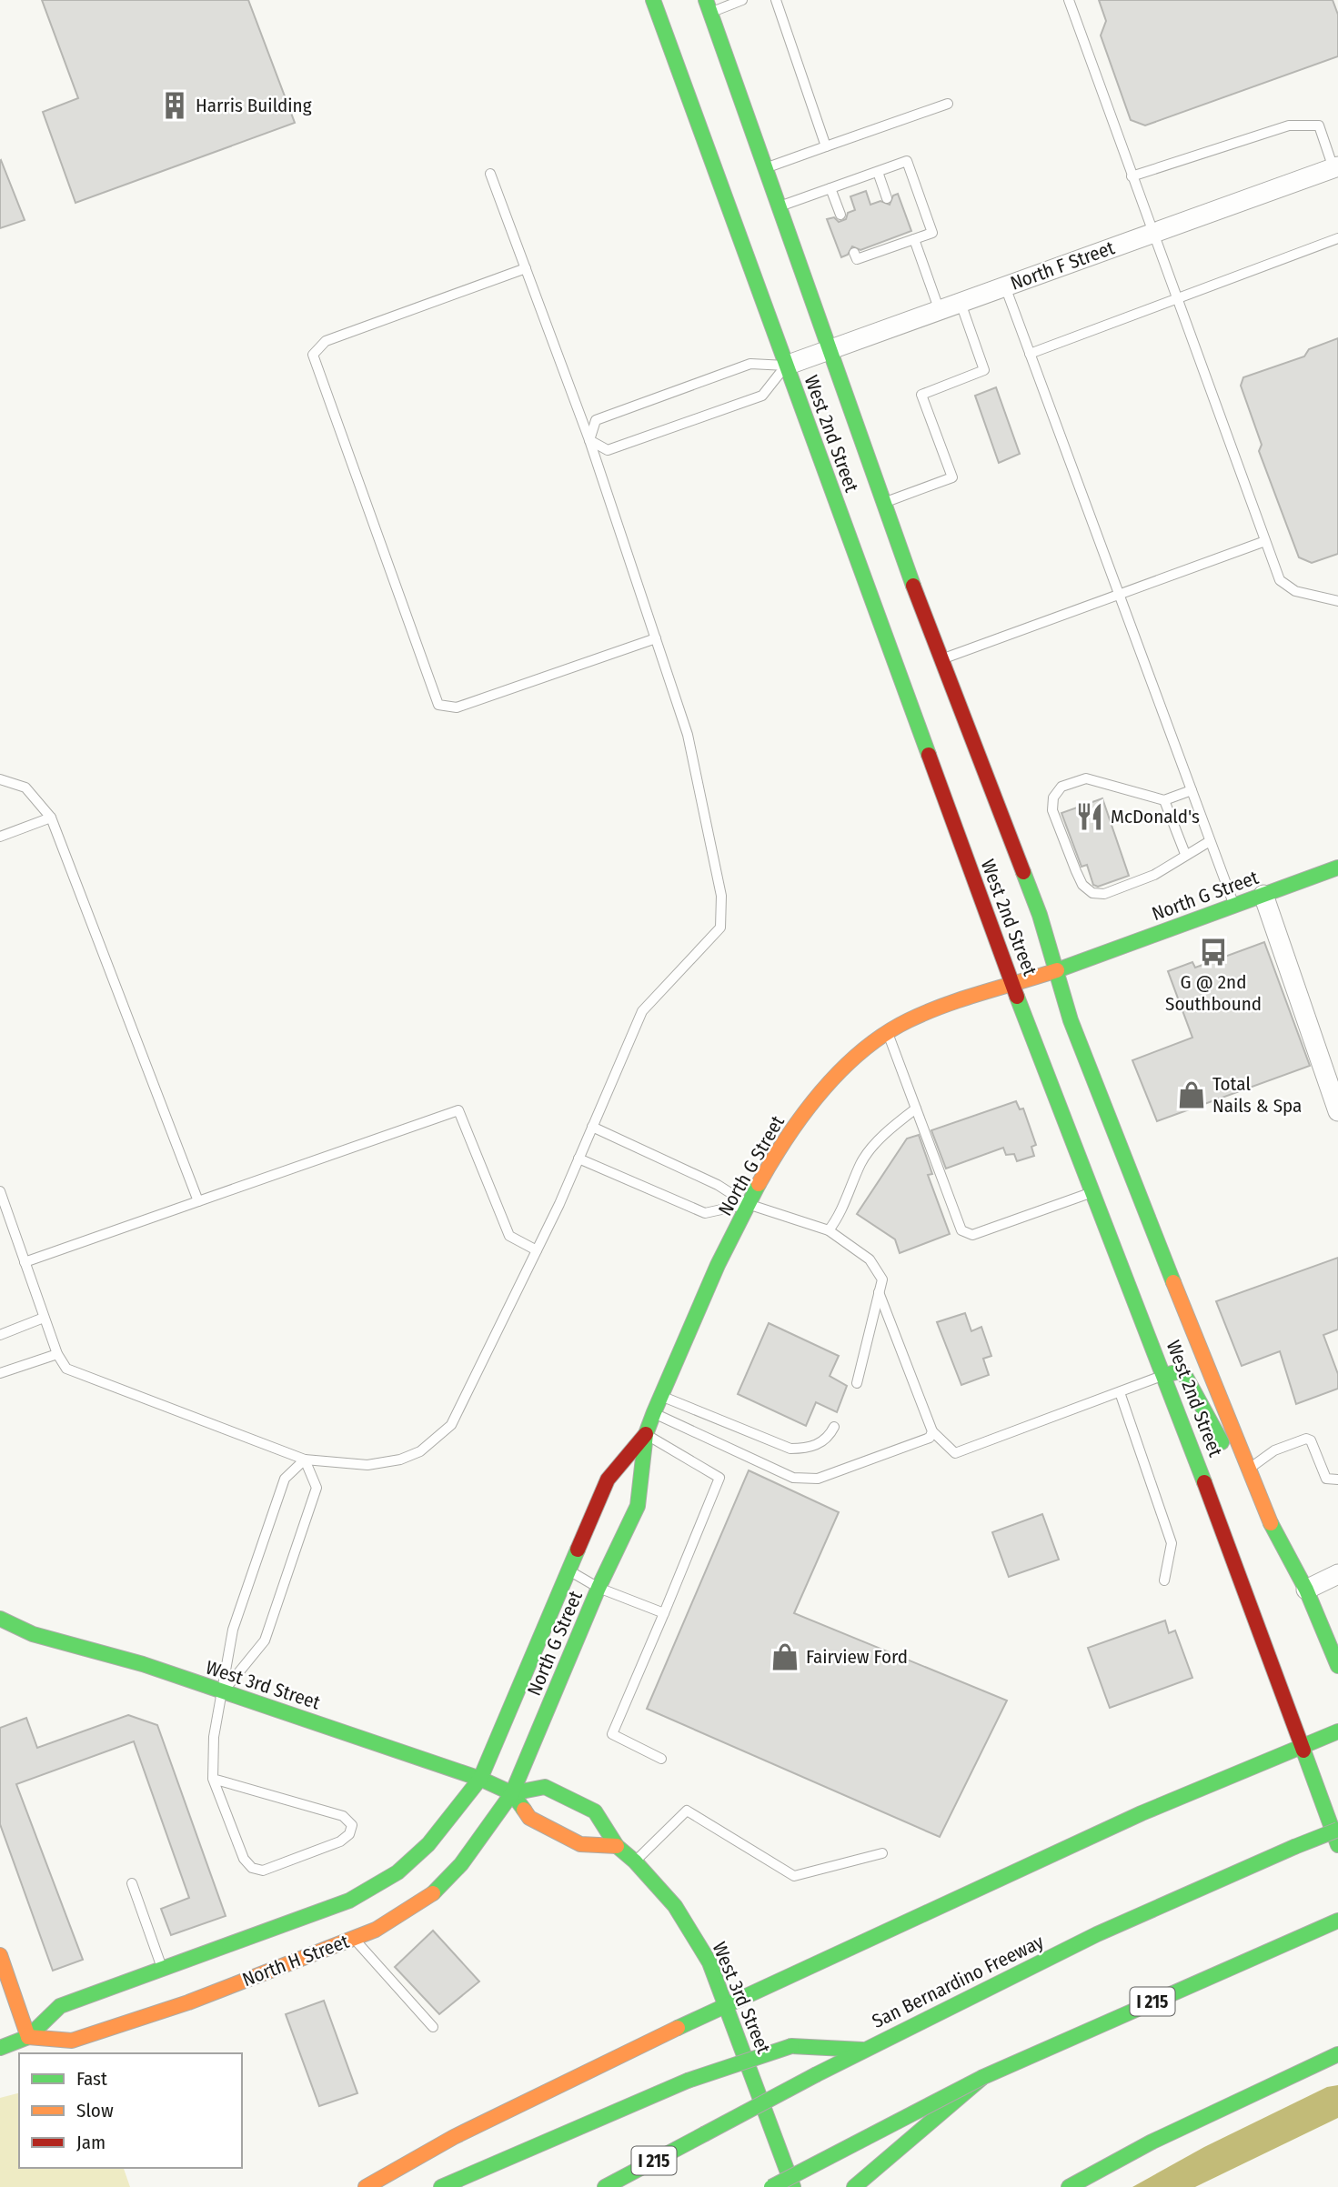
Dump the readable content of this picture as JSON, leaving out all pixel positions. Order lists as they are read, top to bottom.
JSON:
{
  "streets": {
    "main road": [
      "West 2nd Street",
      "North G Street",
      "West 3rd Street",
      "North H Street",
      "San Bernardino Freeway",
      "I 215"
    ],
    "street": ["North F Street"]
  },
  "crossings": [
    ["North F Street", "West 2nd Street"],
    ["West 2nd Street", "North G Street"],
    ["North G Street", "West 3rd Street"],
    ["North G Street", "North H Street"],
    ["West 3rd Street", "North H Street"]
  ],
  "places": {
    "building": ["Harris Building"],
    "restaurant": ["McDonald's"],
    "bus stop": ["G @ 2nd Southbound"],
    "shop": ["Total Nails & Spa", "Fairview Ford"]
  },
  "legend": ["Fast", "Slow", "Jam"]
}
